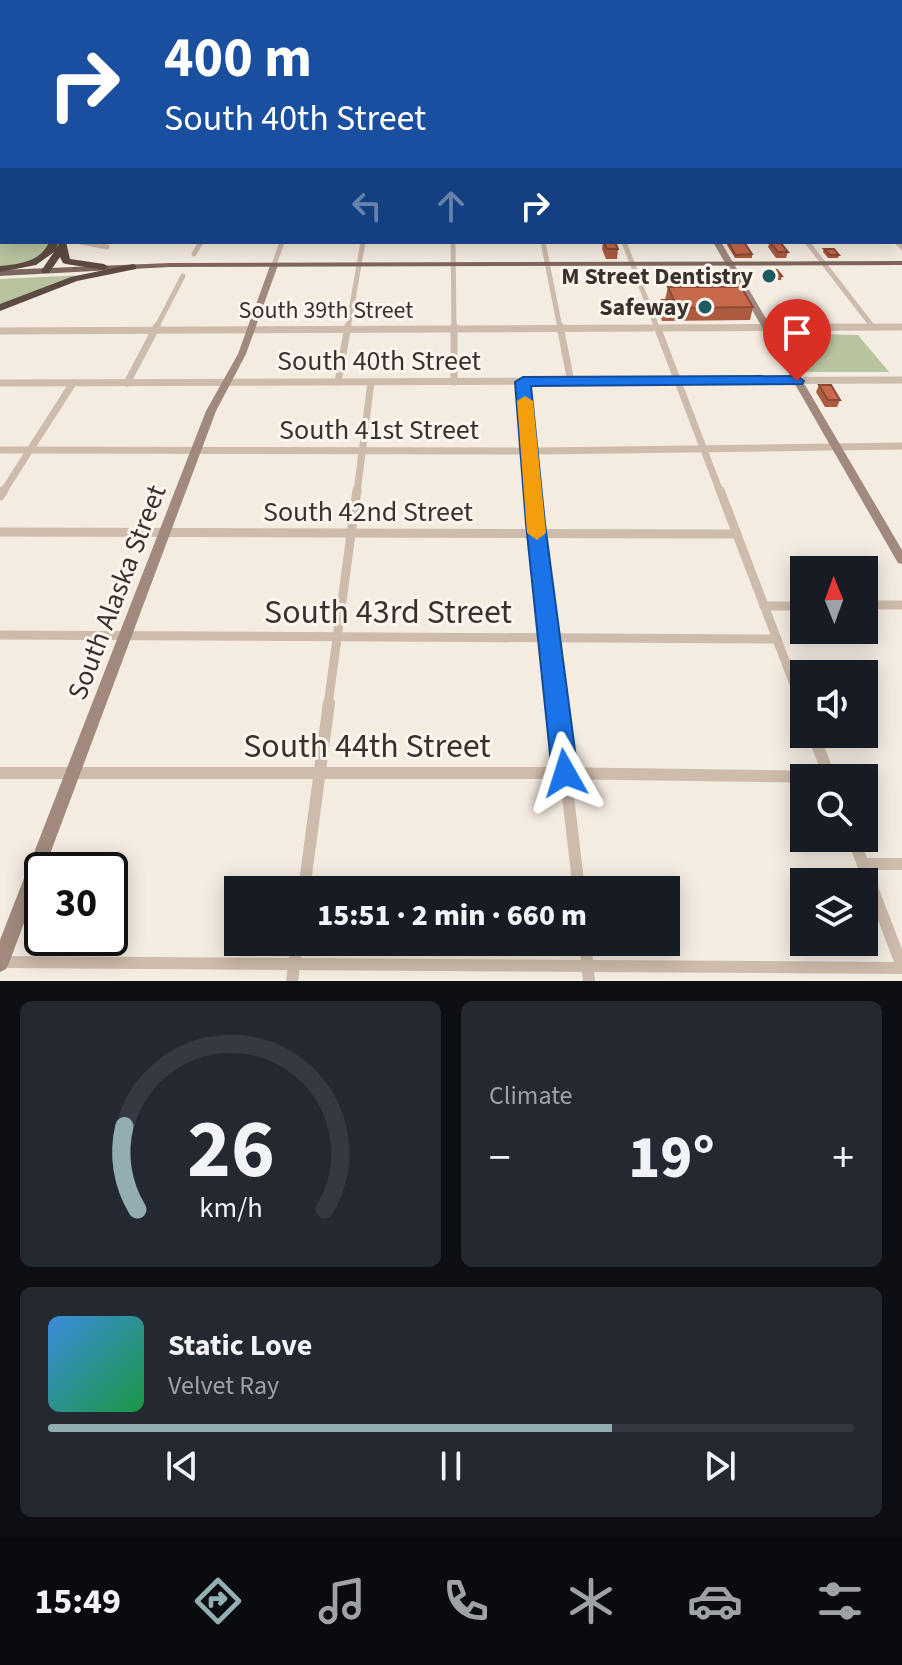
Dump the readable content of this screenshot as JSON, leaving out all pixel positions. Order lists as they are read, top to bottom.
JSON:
{
  "streets": {
    "street": [
      "South 39th Street",
      "South 40th Street",
      "South 41st Street",
      "South 42nd Street",
      "South Alaska Street",
      "South 43rd Street",
      "South 44th Street"
    ]
  },
  "crossings": [
    ["South 39th Street", "South Alaska Street"],
    ["South 40th Street", "South Alaska Street"],
    ["South 41st Street", "South Alaska Street"],
    ["South 42nd Street", "South Alaska Street"],
    ["South Alaska Street", "South 43rd Street"],
    ["South Alaska Street", "South 44th Street"]
  ],
  "places": ["M Street Dentistry", "Safeway"],
  "north": "top",
  "page": {
    "turn": ["400 m", "South 40th Street"],
    "limit": "30",
    "trip": "15:51 · 2 min · 660 m",
    "tile": "Climate",
    "heat": ["−", "19°", "+"],
    "song": ["Static Love", "Velvet Ray"],
    "tabs": "15:49",
    "gauge": ["26", "km/h"]
  }
}
